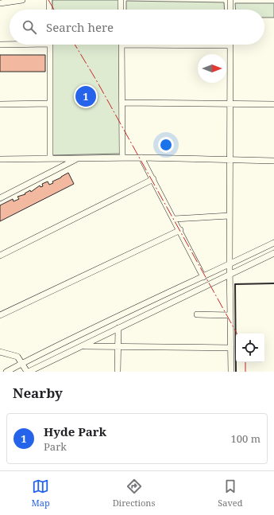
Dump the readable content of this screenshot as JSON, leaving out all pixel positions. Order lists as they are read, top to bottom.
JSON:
{
  "north": "right",
  "page": {
    "search": "Search here",
    "pins": "1",
    "heading": "Nearby",
    "list": [
      {
        "mark": "1",
        "name": "Hyde Park",
        "note": "Park",
        "value": "100 m"
      }
    ],
    "nav": ["Map", "Directions", "Saved"]
  }
}
